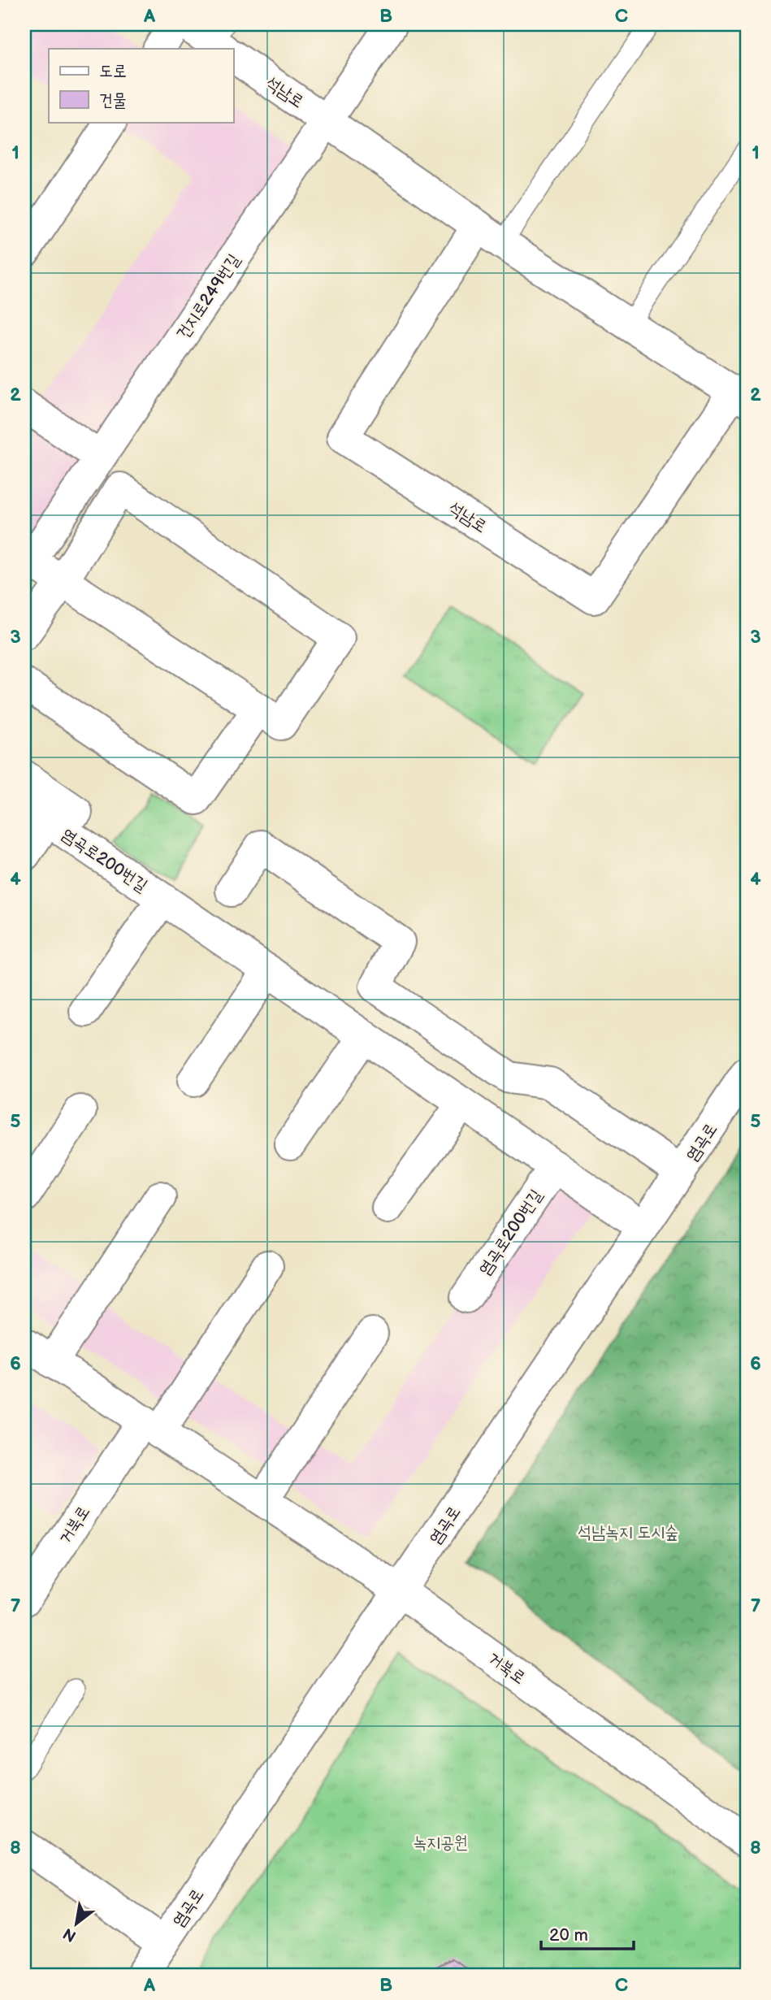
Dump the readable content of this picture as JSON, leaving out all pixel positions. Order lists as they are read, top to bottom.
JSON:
{
  "streets": {
    "street": [
      "석남로",
      "건지로249번길",
      "염곡로200번길",
      "염곡로",
      "거북로"
    ]
  },
  "crossings": [
    ["석남로", "건지로249번길"],
    ["염곡로200번길", "염곡로"],
    ["염곡로", "거북로"]
  ],
  "parks": ["석남녹지 도시숲", "녹지공원"],
  "legend": ["도로", "건물"],
  "scale_bar": "20 m",
  "north": "bottom left",
  "grid": {
    "columns": ["A", "B", "C"],
    "rows": [
      "1",
      "2",
      "3",
      "4",
      "5",
      "6",
      "7",
      "8"
    ]
  }
}
